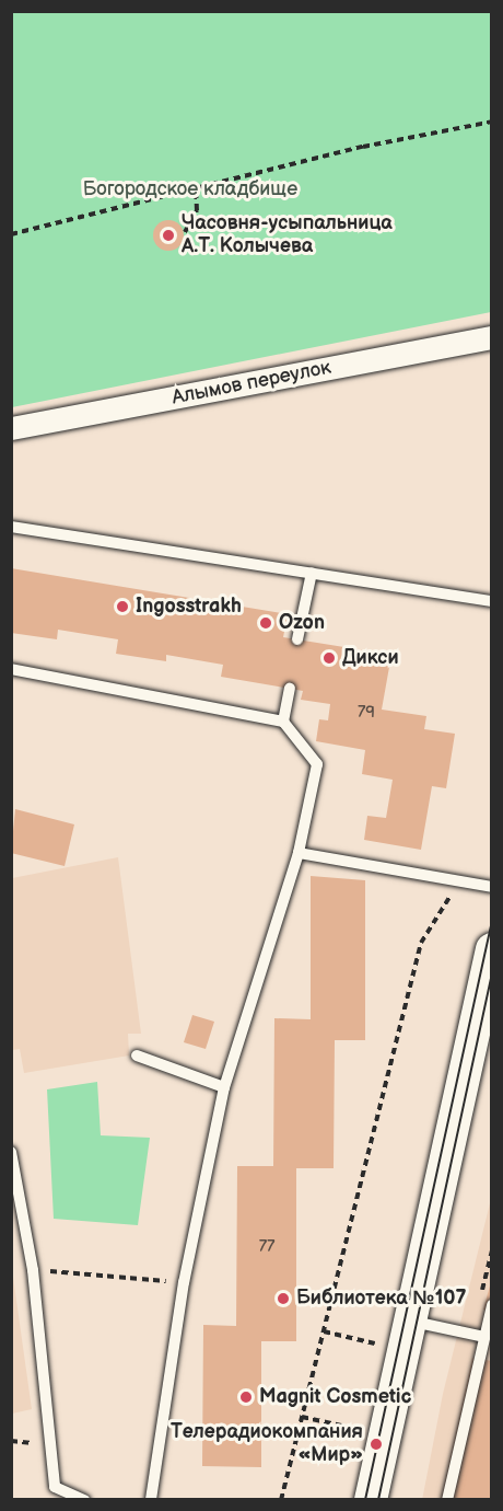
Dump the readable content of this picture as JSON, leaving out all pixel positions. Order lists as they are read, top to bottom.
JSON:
{
  "streets": {
    "street": ["Алымов переулок"]
  },
  "parks": ["Богородское кладбище"],
  "places": [
    "Часовня-усыпальница А.Т. Колычева",
    "Ingosstrakh",
    "Ozon",
    "Дикси",
    "Библиотека №107",
    "Magnit Cosmetic",
    "Телерадиокомпания «Мир»"
  ],
  "house_numbers": ["79", "77"]
}
